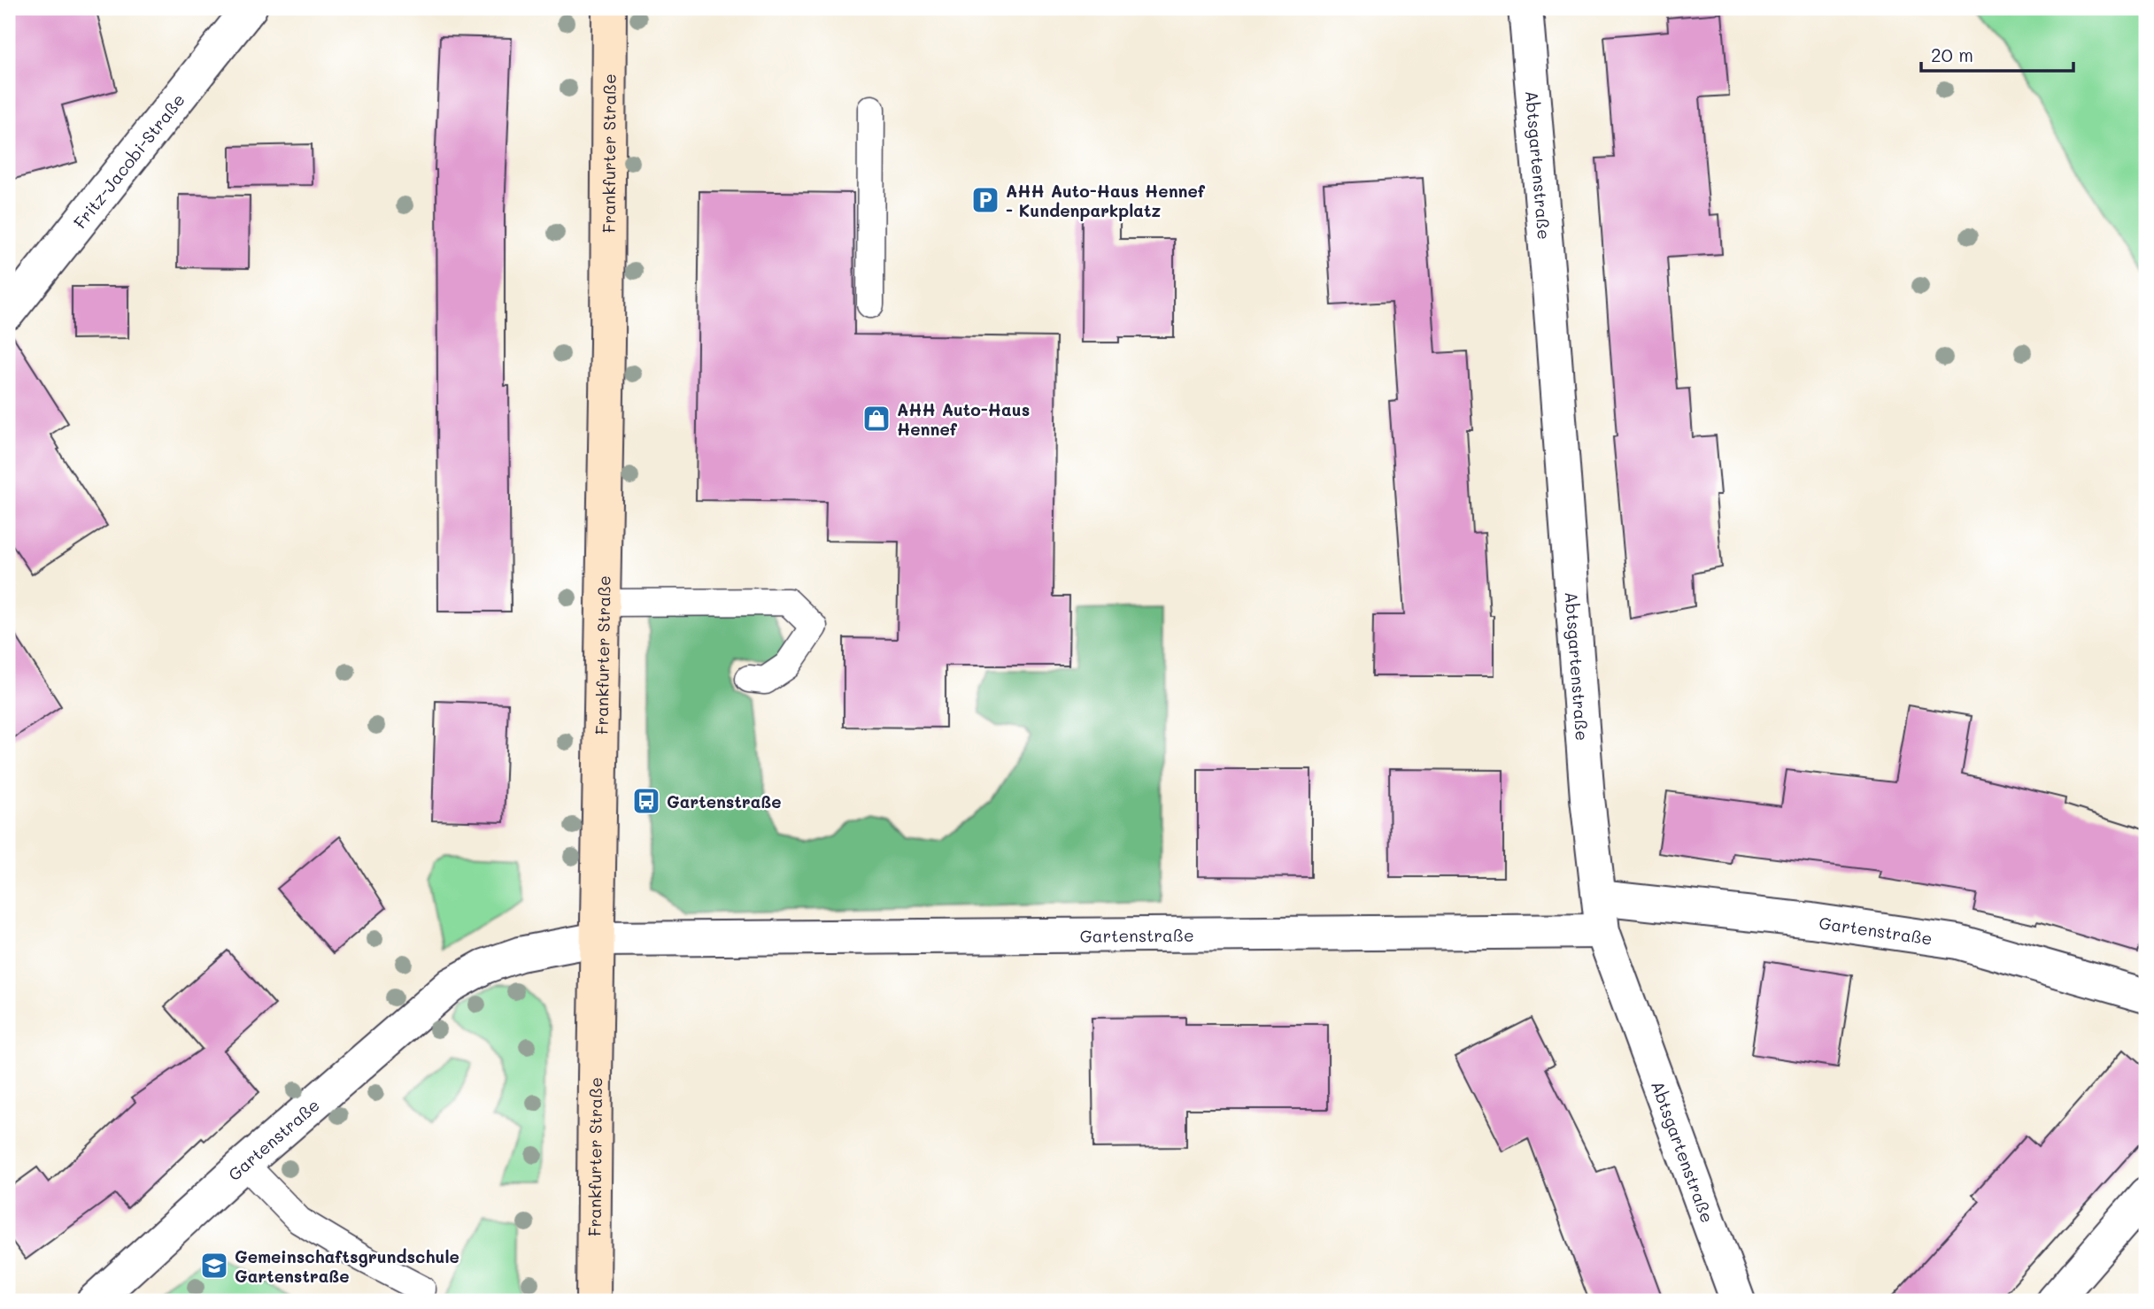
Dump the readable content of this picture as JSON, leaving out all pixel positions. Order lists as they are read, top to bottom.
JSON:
{
  "streets": {
    "main road": ["Frankfurter Straße"],
    "street": ["Fritz-Jacobi-Straße", "Abtsgartenstraße", "Gartenstraße"]
  },
  "crossings": [
    ["Frankfurter Straße", "Gartenstraße"],
    ["Abtsgartenstraße", "Gartenstraße"]
  ],
  "places": {
    "parking": ["AHH Auto-Haus Hennef - Kundenparkplatz"],
    "shop": ["AHH Auto-Haus Hennef"],
    "bus stop": ["Gartenstraße"],
    "school or university": ["Gemeinschaftsgrundschule Gartenstraße"]
  },
  "scale_bar": "20 m"
}
